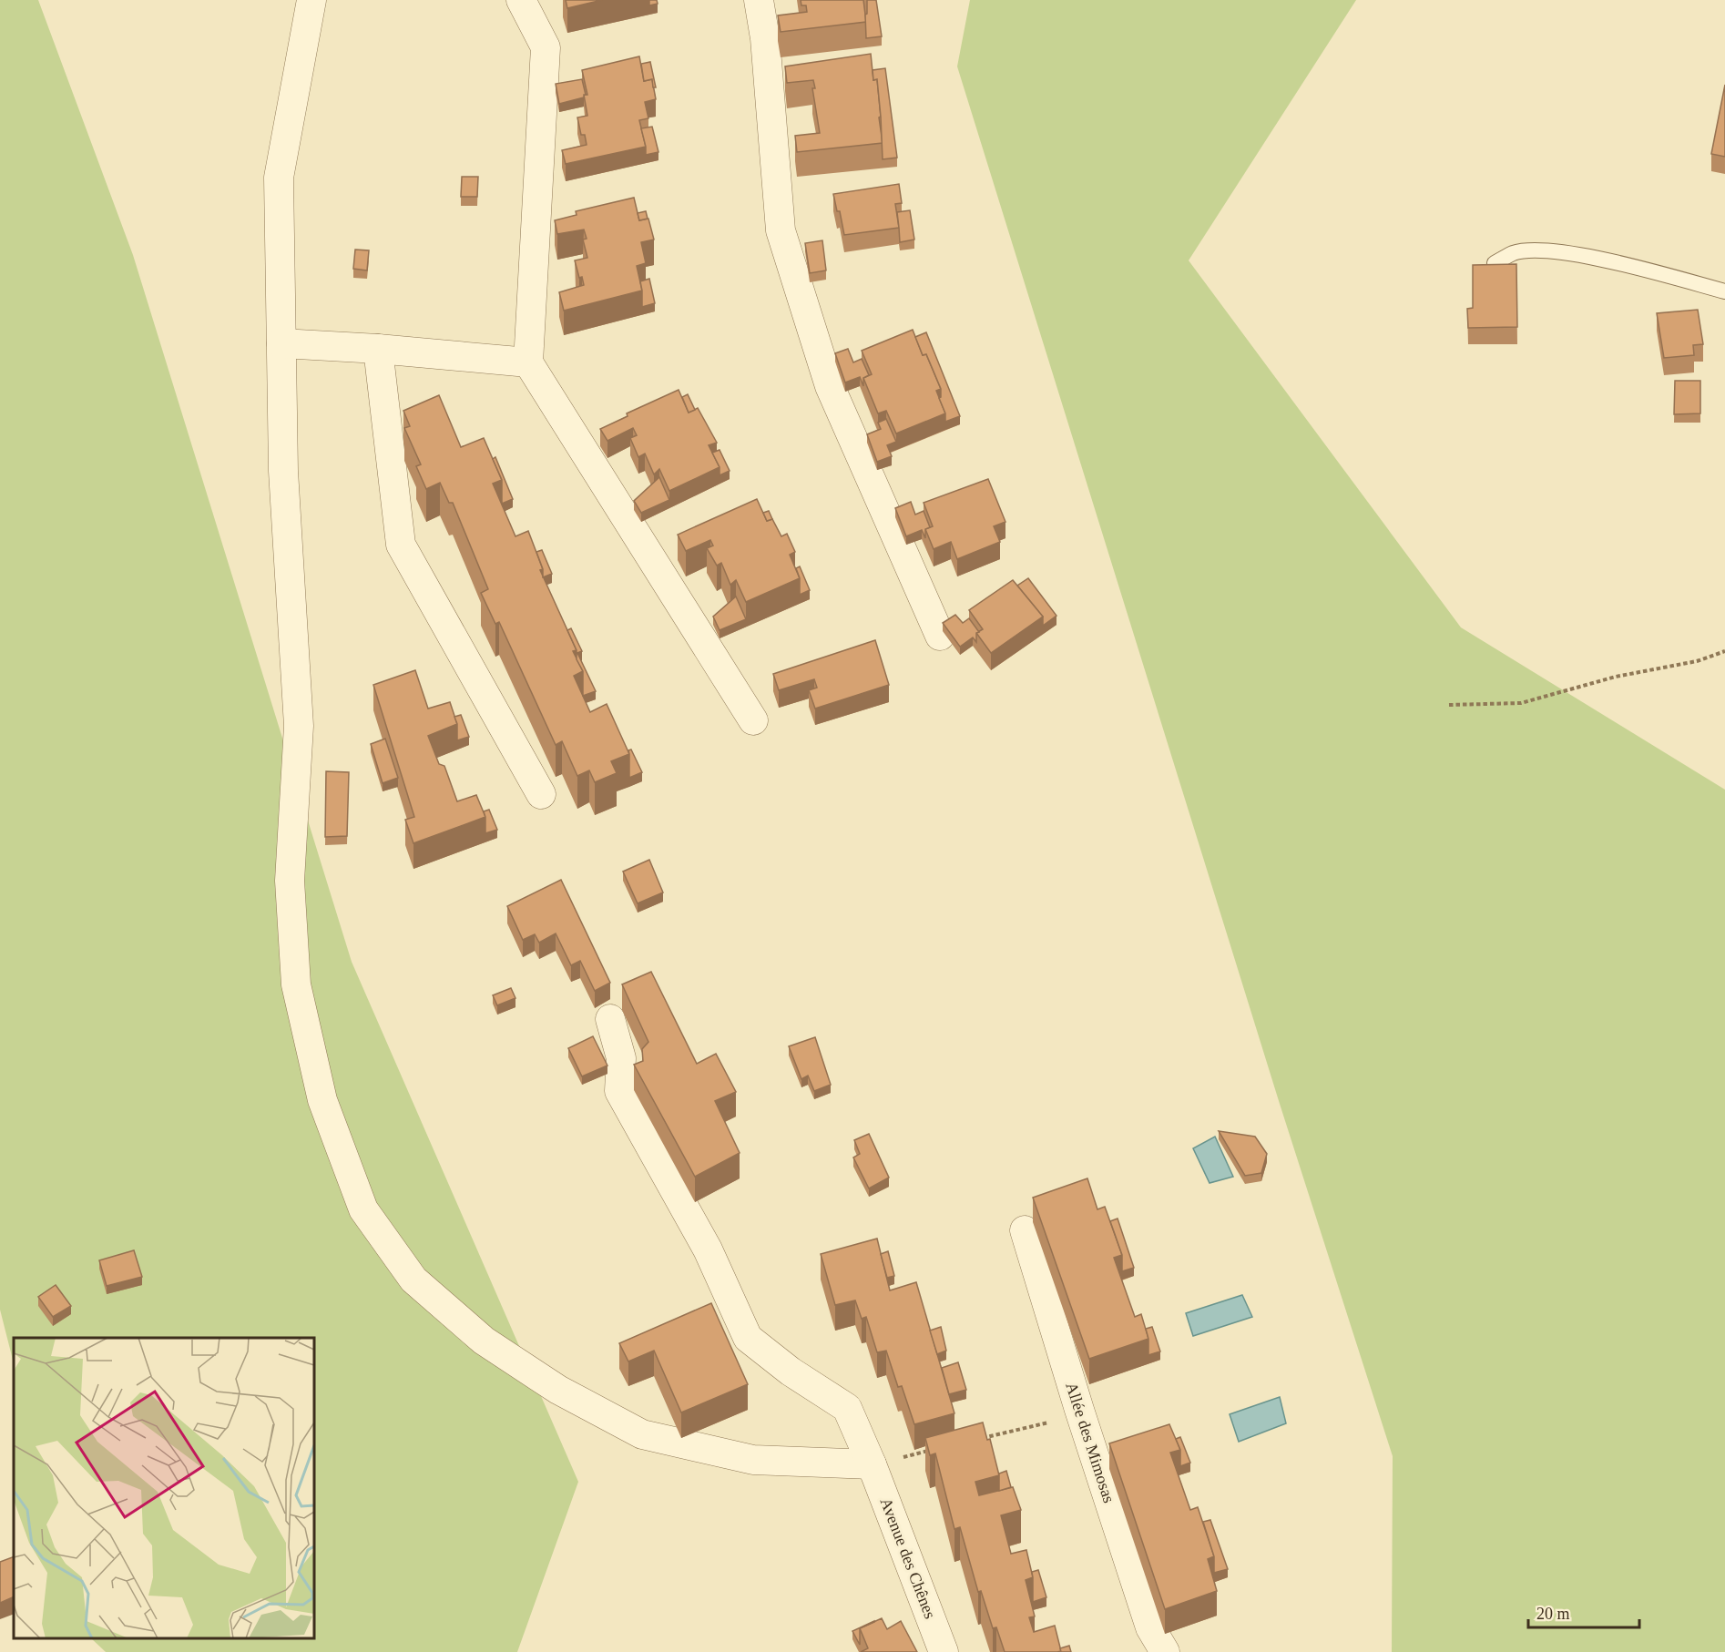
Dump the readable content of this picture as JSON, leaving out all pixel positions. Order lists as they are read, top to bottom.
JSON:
{
  "streets": {
    "street": ["Allée des Mimosas", "Avenue des Chênes"]
  },
  "scale_bar": "20 m"
}
